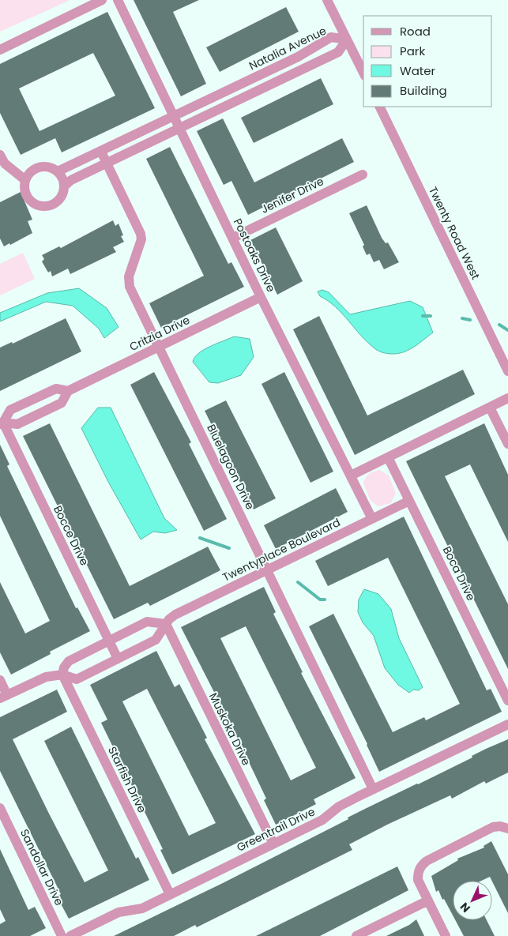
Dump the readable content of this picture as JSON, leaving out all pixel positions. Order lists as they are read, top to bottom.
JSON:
{
  "streets": {
    "street": [
      "Natalia Avenue",
      "Jenifer Drive",
      "Twenty Road West",
      "Postoaks Drive",
      "Critzia Drive",
      "Bluelagoon Drive",
      "Bocce Drive",
      "Twentyplace Boulevard",
      "Boca Drive",
      "Muskoka Drive",
      "Starfish Drive",
      "Greentrail Drive",
      "Sandollar Drive"
    ]
  },
  "crossings": [
    ["Natalia Avenue", "Postoaks Drive"],
    ["Natalia Avenue", "Bluelagoon Drive"],
    ["Jenifer Drive", "Postoaks Drive"],
    ["Postoaks Drive", "Critzia Drive"],
    ["Postoaks Drive", "Twentyplace Boulevard"],
    ["Critzia Drive", "Bluelagoon Drive"],
    ["Critzia Drive", "Bocce Drive"],
    ["Bluelagoon Drive", "Twentyplace Boulevard"],
    ["Bluelagoon Drive", "Greentrail Drive"],
    ["Bocce Drive", "Twentyplace Boulevard"],
    ["Twentyplace Boulevard", "Boca Drive"],
    ["Twentyplace Boulevard", "Muskoka Drive"],
    ["Twentyplace Boulevard", "Starfish Drive"],
    ["Muskoka Drive", "Greentrail Drive"],
    ["Starfish Drive", "Greentrail Drive"]
  ],
  "legend": [
    "Road",
    "Park",
    "Water",
    "Building"
  ],
  "north": "bottom left"
}
